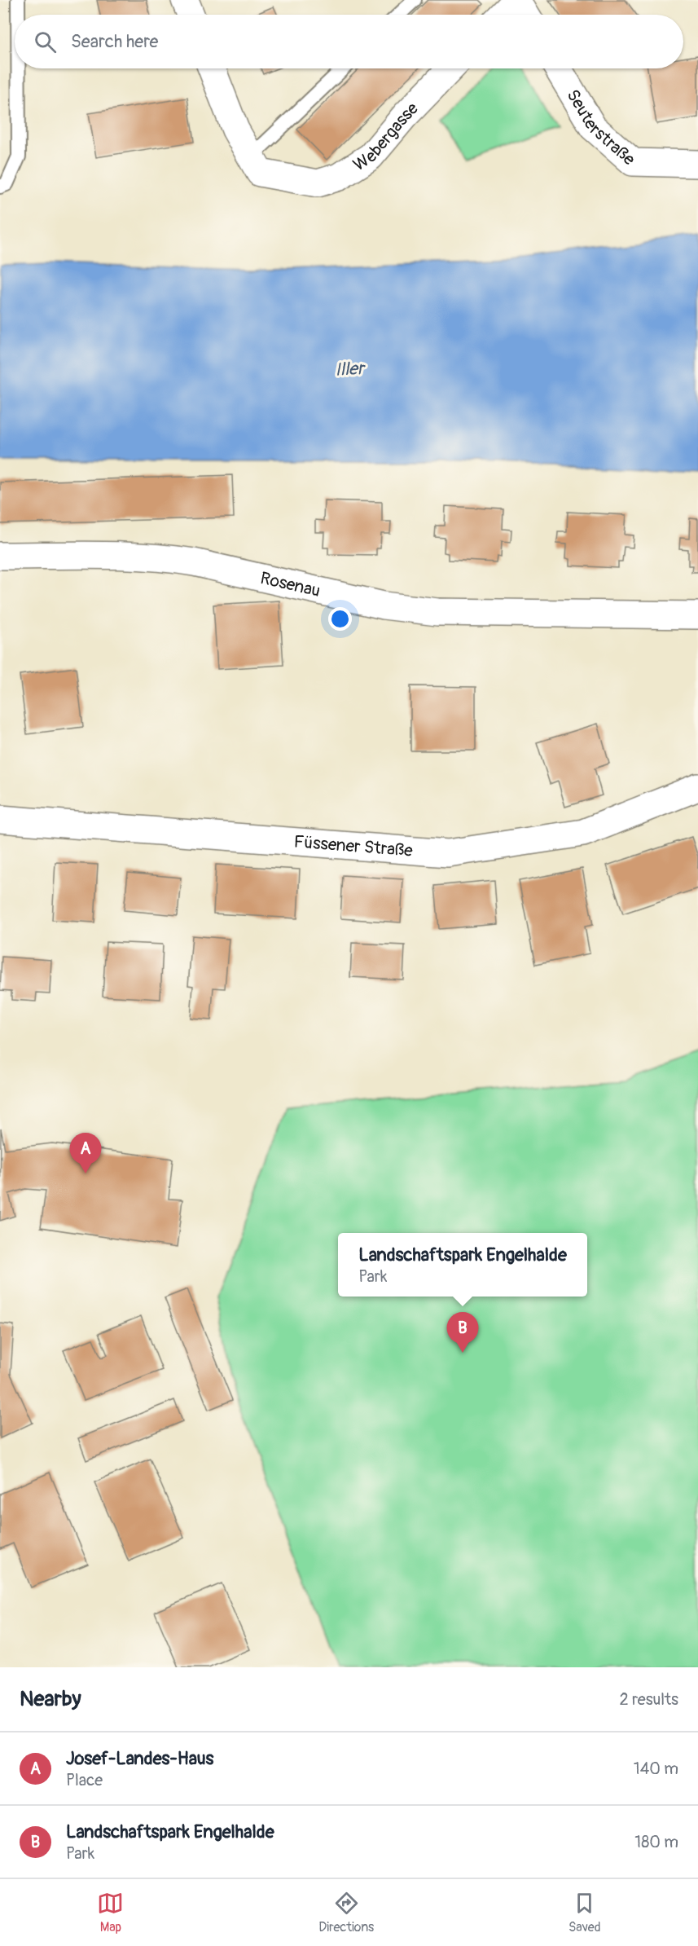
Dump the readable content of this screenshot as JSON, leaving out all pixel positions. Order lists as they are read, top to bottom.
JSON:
{
  "streets": {
    "street": [
      "Seuterstraße",
      "Webergasse",
      "Rosenau",
      "Füssener Straße"
    ]
  },
  "water": ["Iller"],
  "page": {
    "search": "Search here",
    "pins": ["A", "B"],
    "popup": ["Landschaftspark Engelhalde", "Park"],
    "heading": ["Nearby", "2 results"],
    "list": [
      {
        "mark": "A",
        "name": "Josef-Landes-Haus",
        "note": "Place",
        "value": "140 m"
      },
      {
        "mark": "B",
        "name": "Landschaftspark Engelhalde",
        "note": "Park",
        "value": "180 m"
      }
    ],
    "nav": ["Map", "Directions", "Saved"]
  }
}
